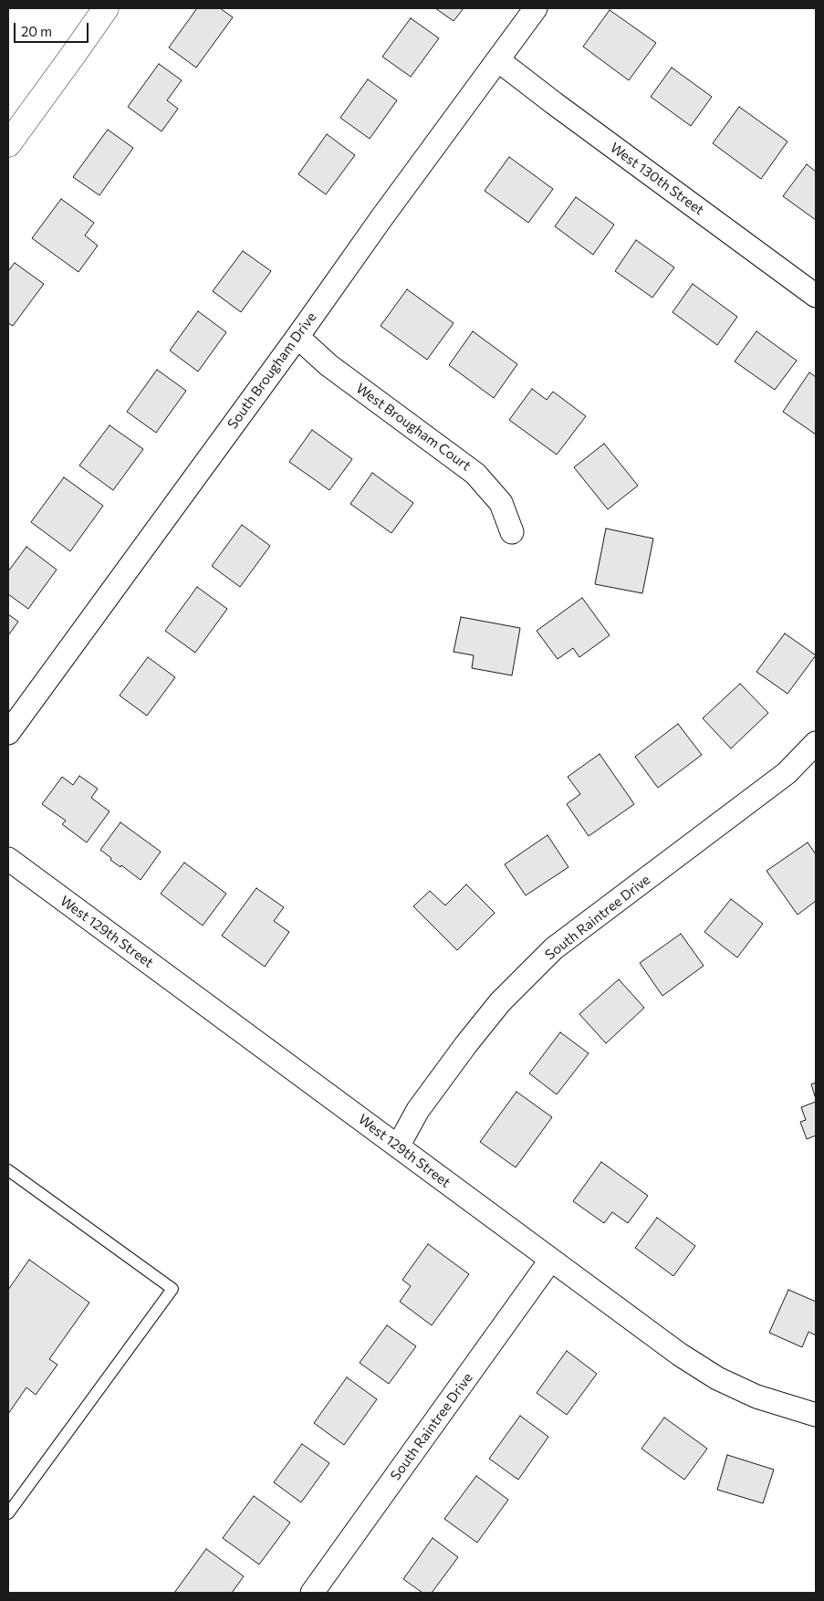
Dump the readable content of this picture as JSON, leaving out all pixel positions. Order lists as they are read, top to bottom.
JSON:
{
  "streets": {
    "street": [
      "West 130th Street",
      "South Brougham Drive",
      "West Brougham Court",
      "South Raintree Drive",
      "West 129th Street"
    ]
  },
  "crossings": [
    ["West 130th Street", "South Brougham Drive"],
    ["South Brougham Drive", "West Brougham Court"],
    ["South Raintree Drive", "West 129th Street"]
  ],
  "scale_bar": "20 m"
}
